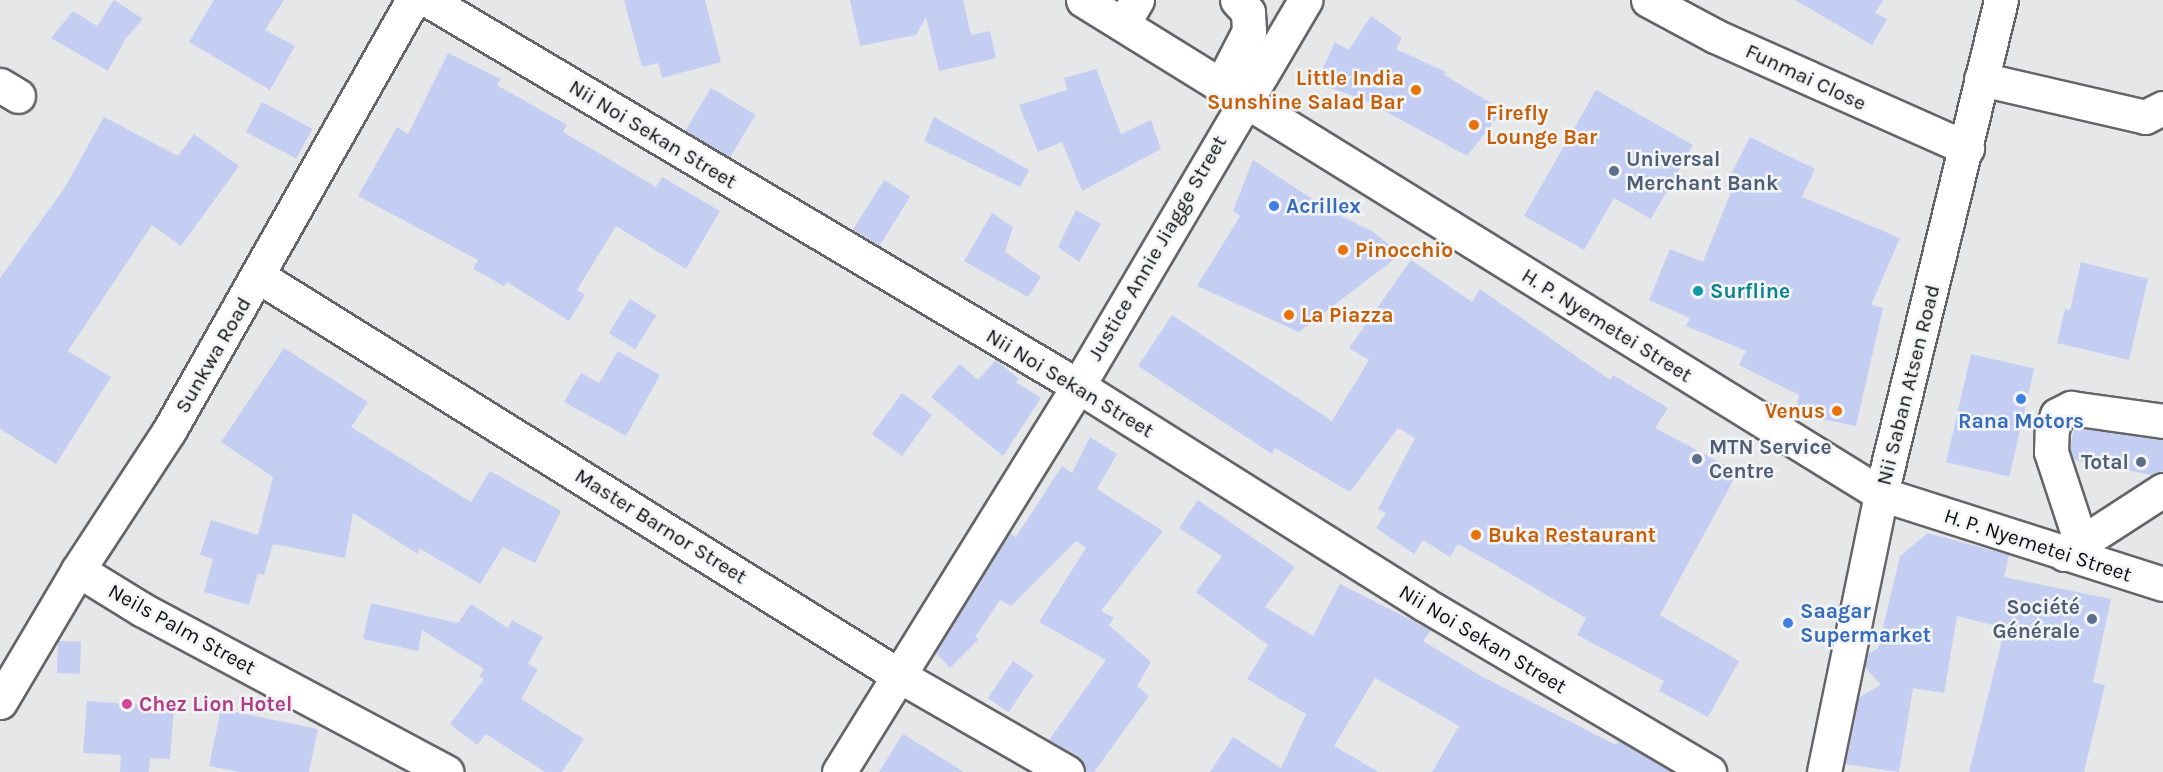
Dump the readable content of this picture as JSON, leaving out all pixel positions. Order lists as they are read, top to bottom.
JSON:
{
  "streets": {
    "street": [
      "Funmai Close",
      "Nii Noi Sekan Street",
      "Justice Annie Jiagge Street",
      "H. P. Nyemetei Street",
      "Sunkwa Road",
      "Nii Saban Atsen Road",
      "Master Barnor Street",
      "Neils Palm Street"
    ]
  },
  "crossings": [
    ["Funmai Close", "Nii Saban Atsen Road"],
    ["Nii Noi Sekan Street", "Justice Annie Jiagge Street"],
    ["Justice Annie Jiagge Street", "H. P. Nyemetei Street"],
    ["Justice Annie Jiagge Street", "Master Barnor Street"],
    ["H. P. Nyemetei Street", "Nii Saban Atsen Road"],
    ["Sunkwa Road", "Master Barnor Street"],
    ["Sunkwa Road", "Neils Palm Street"]
  ],
  "places": [
    "Little India Sunshine Salad Bar",
    "Firefly Lounge Bar",
    "Universal Merchant Bank",
    "Acrillex",
    "Pinocchio",
    "Surfline",
    "La Piazza",
    "Rana Motors",
    "Venus",
    "MTN Service Centre",
    "Total",
    "Buka Restaurant",
    "Société Générale",
    "Saagar Supermarket",
    "Chez Lion Hotel"
  ]
}
